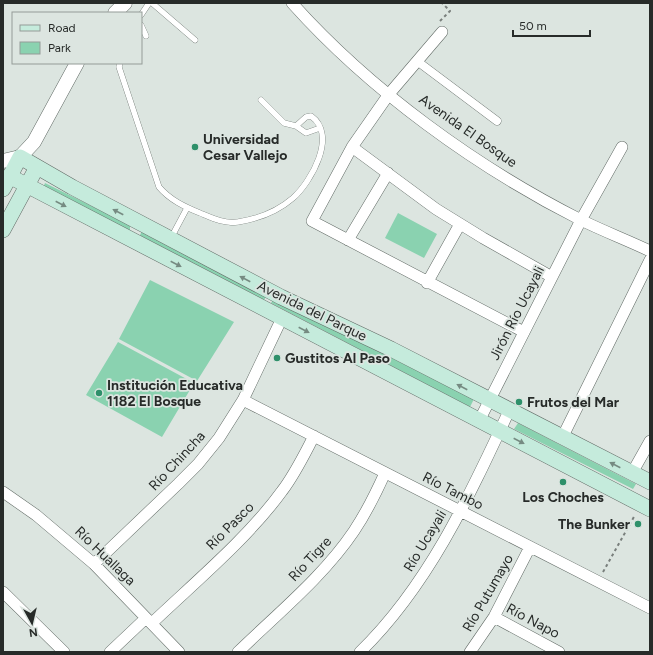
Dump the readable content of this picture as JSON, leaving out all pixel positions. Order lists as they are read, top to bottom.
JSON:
{
  "streets": {
    "main road": ["Avenida del Parque"],
    "street": [
      "Avenida El Bosque",
      "Jirón Río Ucayali",
      "Río Chincha",
      "Río Tambo",
      "Río Pasco",
      "Río Ucayali",
      "Río Huallaga",
      "Río Tigre",
      "Río Putumayo",
      "Río Napo"
    ]
  },
  "crossings": [
    ["Avenida El Bosque", "Jirón Río Ucayali"],
    ["Avenida del Parque", "Jirón Río Ucayali"],
    ["Avenida del Parque", "Río Chincha"],
    ["Avenida del Parque", "Río Ucayali"],
    ["Río Chincha", "Río Tambo"],
    ["Río Chincha", "Río Huallaga"],
    ["Río Tambo", "Río Pasco"],
    ["Río Tambo", "Río Ucayali"],
    ["Río Tambo", "Río Tigre"],
    ["Río Tambo", "Río Putumayo"],
    ["Río Pasco", "Río Huallaga"],
    ["Río Putumayo", "Río Napo"]
  ],
  "places": [
    "Universidad Cesar Vallejo",
    "Gustitos Al Paso",
    "Institución Educativa 1182 El Bosque",
    "Frutos del Mar",
    "Los Choches",
    "The Bunker"
  ],
  "legend": ["Road", "Park"],
  "scale_bar": "50 m",
  "north": "bottom"
}
